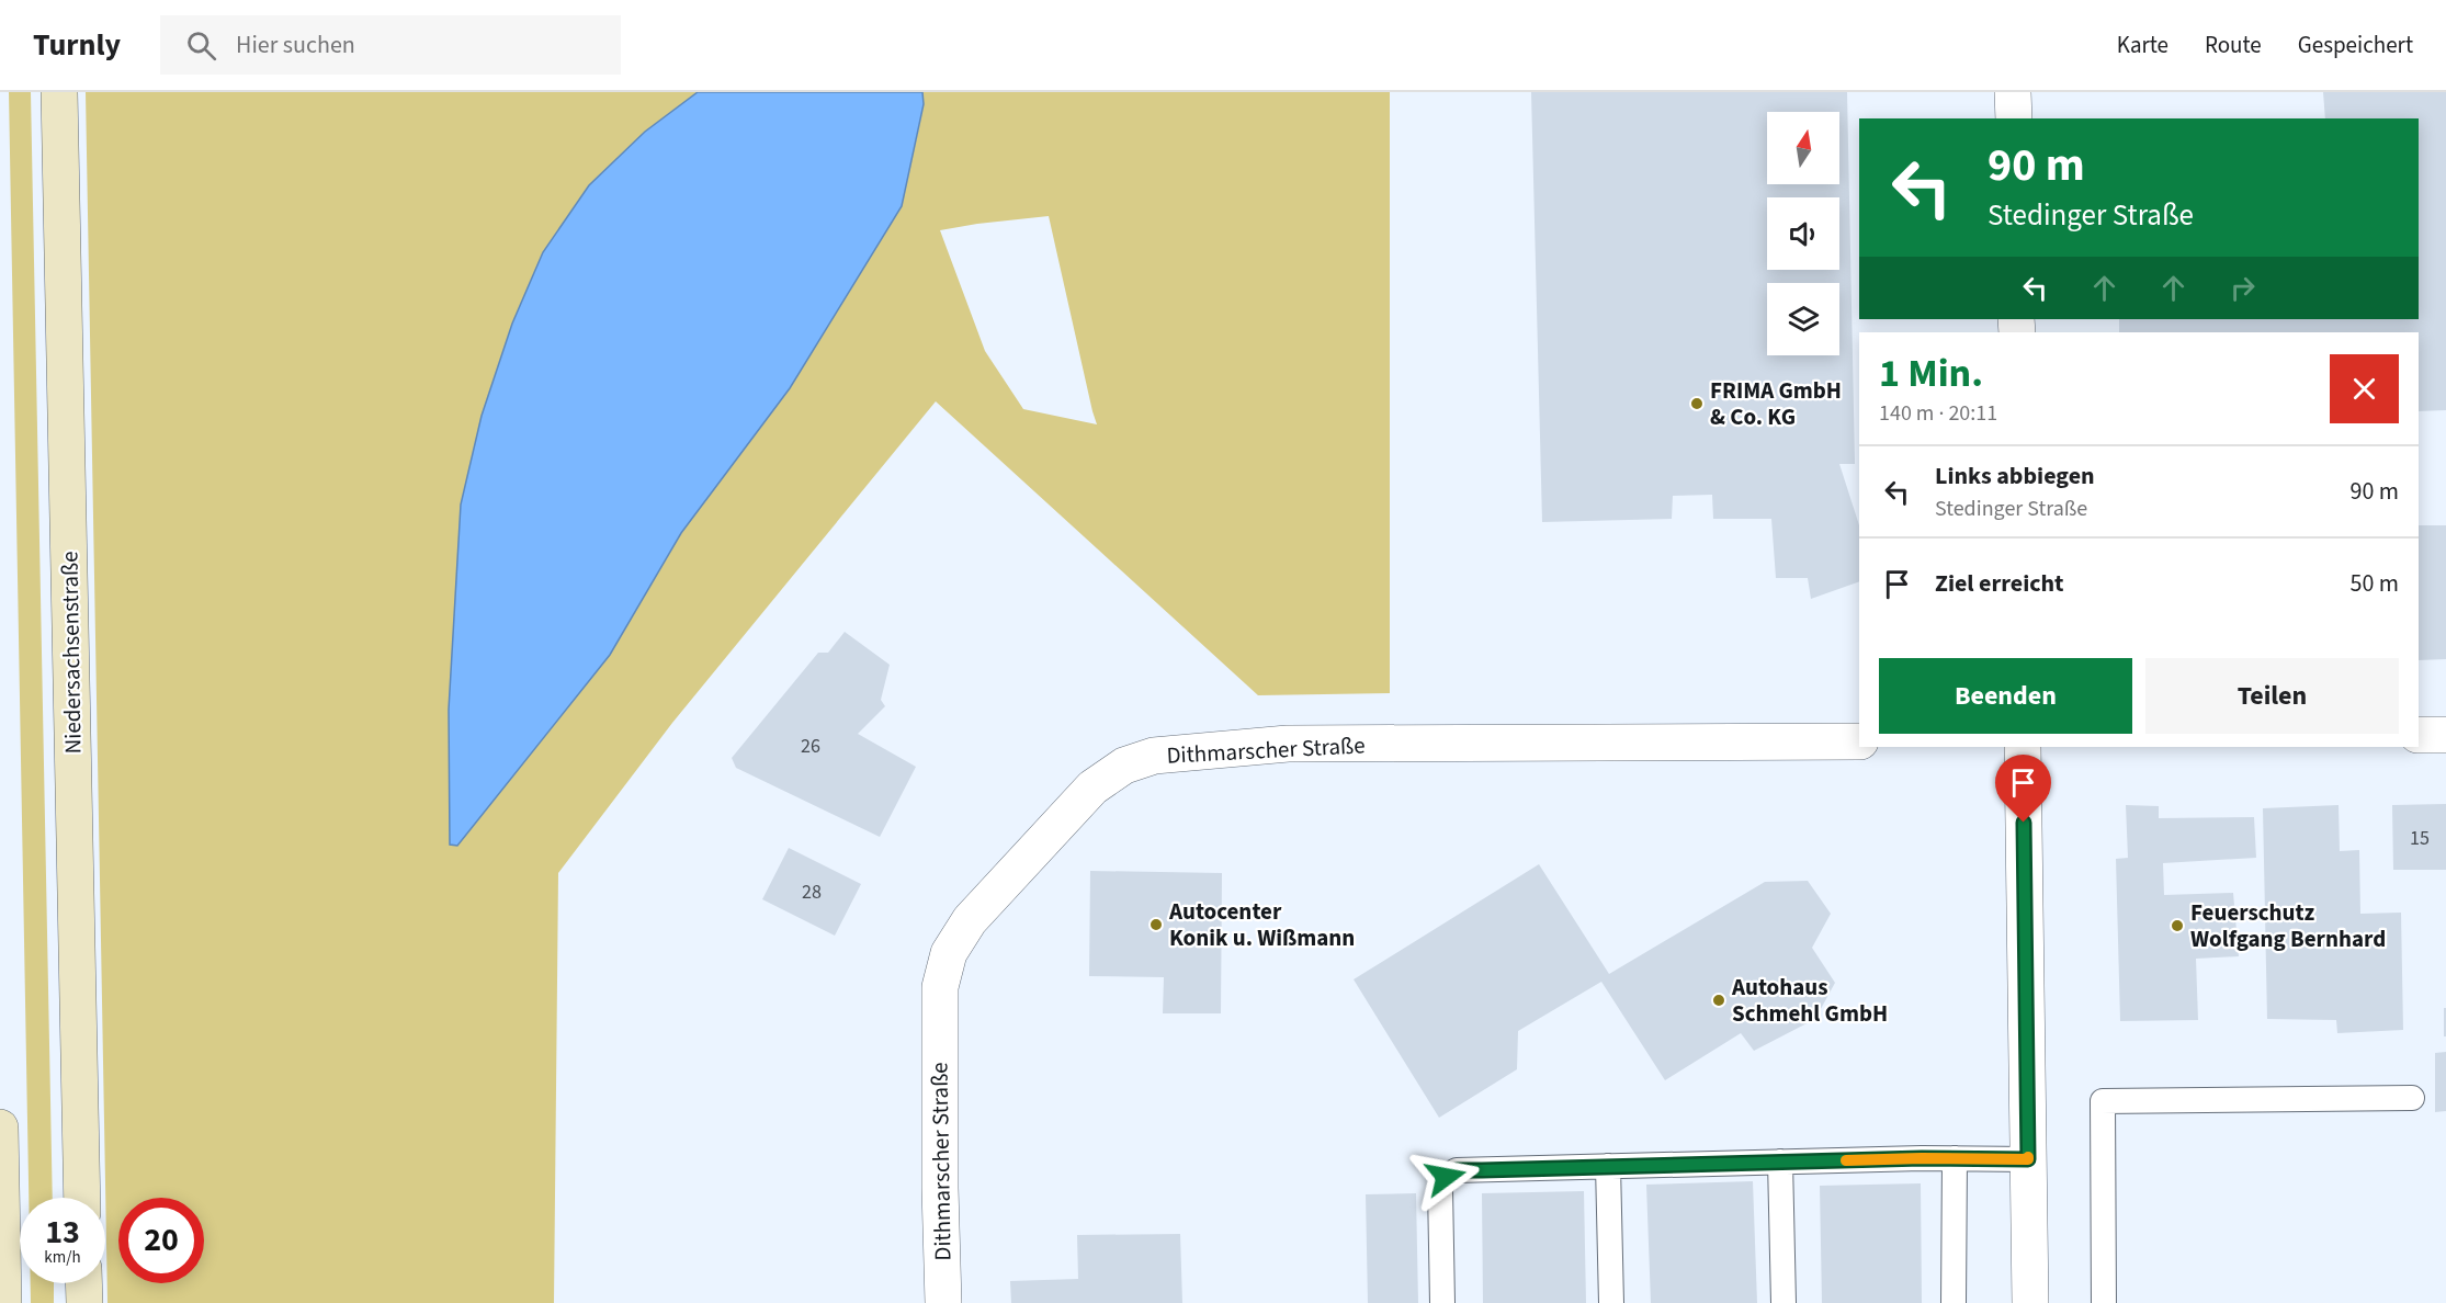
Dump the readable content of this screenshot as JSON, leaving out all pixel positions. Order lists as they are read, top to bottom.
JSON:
{
  "streets": {
    "main road": ["Niedersachsenstraße"],
    "street": ["Dithmarscher Straße"]
  },
  "places": [
    "FRIMA GmbH & Co. KG",
    "Autocenter Konik u. Wißmann",
    "Feuerschutz Wolfgang Bernhard",
    "Autohaus Schmehl GmbH"
  ],
  "house_numbers": ["26", "15", "28"],
  "north": "top",
  "page": {
    "header": "Turnly",
    "search": "Hier suchen",
    "nav": ["Karte", "Route", "Gespeichert"],
    "turn": ["90 m", "Stedinger Straße"],
    "heading": ["1 Min.", "140 m · 20:11"],
    "list": [
      {
        "name": "Links abbiegen",
        "note": "Stedinger Straße",
        "value": "90 m"
      },
      {
        "name": "Ziel erreicht",
        "value": "50 m"
      }
    ],
    "buttons": ["Beenden", "Teilen"],
    "speed": "13 km/h",
    "limit": "20"
  }
}
